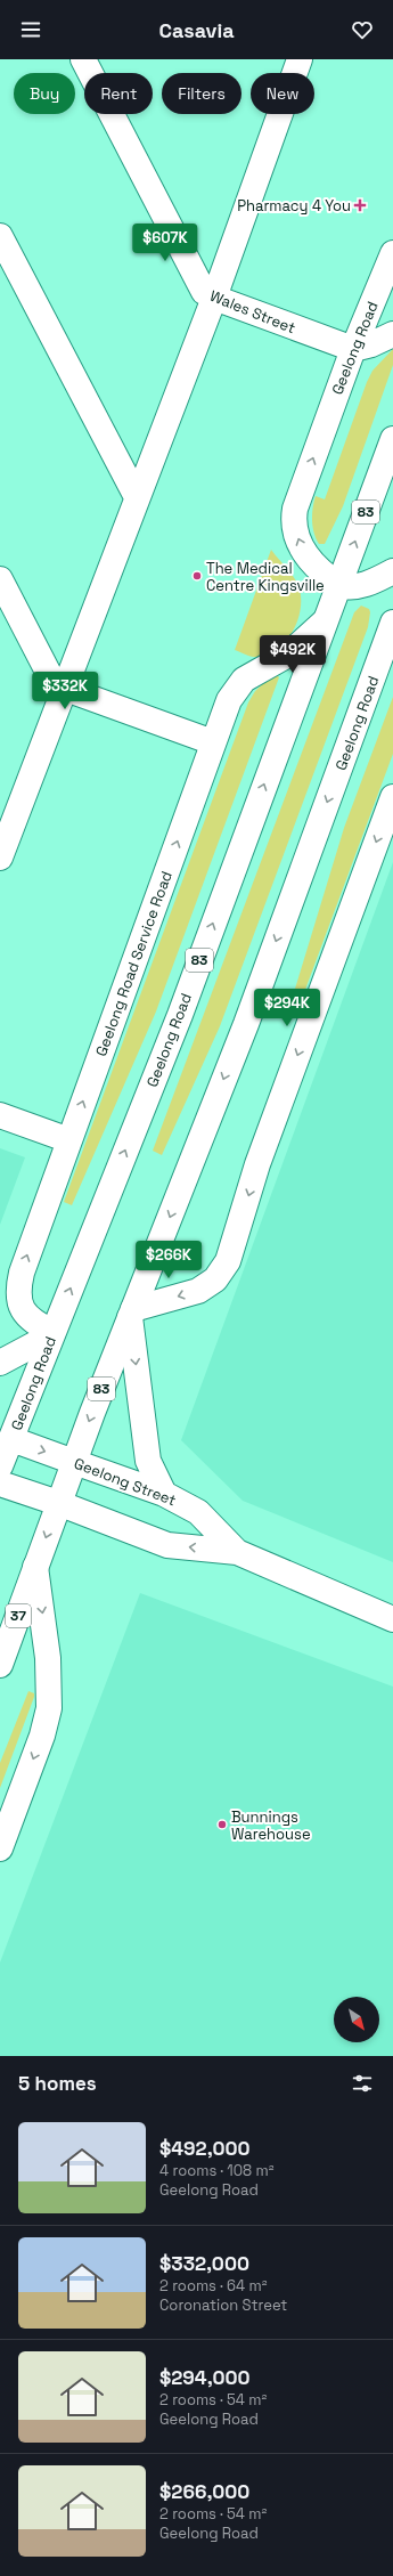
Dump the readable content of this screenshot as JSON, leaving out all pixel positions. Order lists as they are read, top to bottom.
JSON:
{
  "streets": {
    "main road": [
      "Wales Street",
      "Geelong Road",
      "83",
      "Geelong Road Service Road",
      "Geelong Street",
      "37"
    ]
  },
  "crossings": [
    ["Wales Street", "Geelong Road"],
    ["Geelong Road", "Geelong Road Service Road"],
    ["Geelong Road", "Geelong Street"]
  ],
  "places": {
    "health": ["Pharmacy 4 You"],
    "other": ["The Medical Centre Kingsville", "Bunnings Warehouse"]
  },
  "north": "bottom right",
  "page": {
    "header": "Casavia",
    "chip": [
      "Buy",
      "Rent",
      "Filters",
      "New"
    ],
    "price": [
      "$607K",
      "$492K",
      "$332K",
      "$294K",
      "$266K"
    ],
    "heading": "5 homes",
    "list": [
      {
        "name": "$492,000",
        "note": "4 rooms · 108 m² · Geelong Road"
      },
      {
        "name": "$332,000",
        "note": "2 rooms · 64 m² · Coronation Street"
      },
      {
        "name": "$294,000",
        "note": "2 rooms · 54 m² · Geelong Road"
      },
      {
        "name": "$266,000",
        "note": "2 rooms · 54 m² · Geelong Road"
      }
    ]
  }
}
